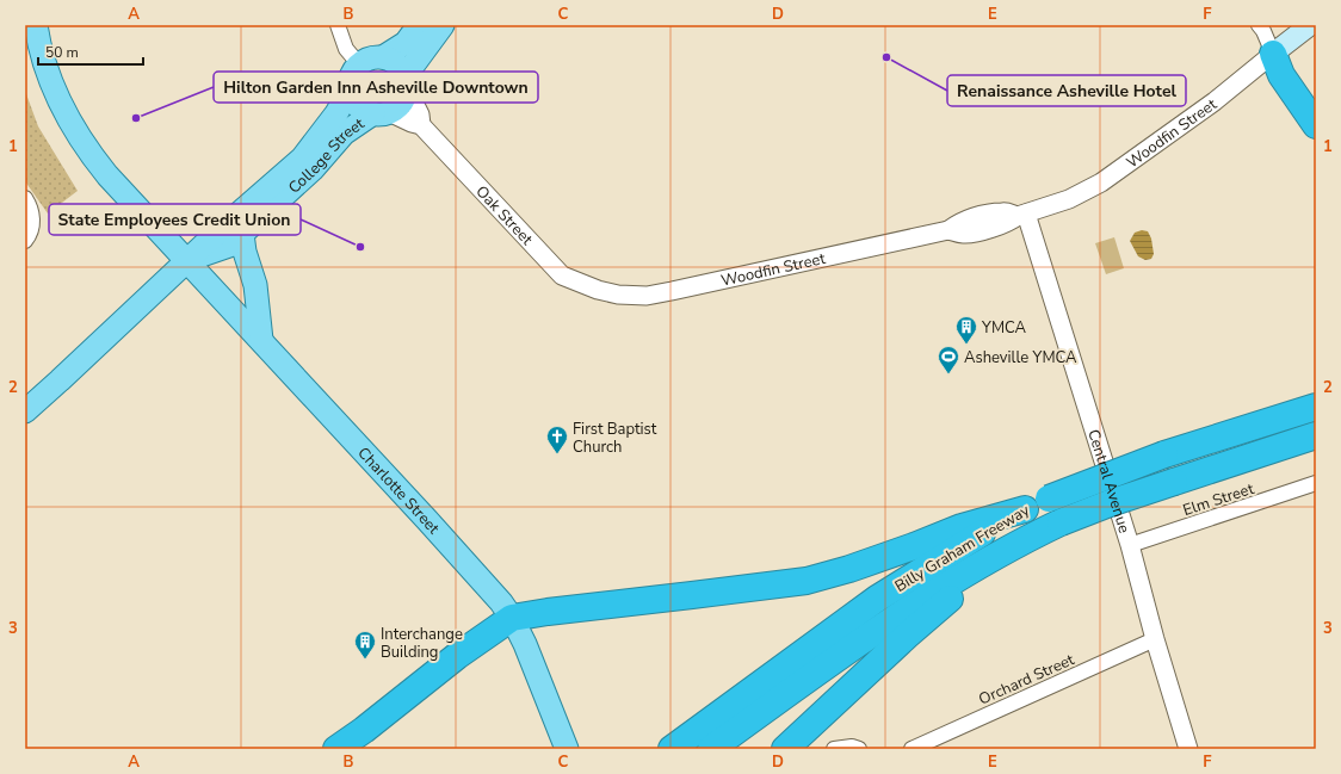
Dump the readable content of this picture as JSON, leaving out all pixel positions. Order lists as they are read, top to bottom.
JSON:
{
  "streets": {
    "highway": ["Billy Graham Freeway"],
    "main road": ["Woodfin Street", "College Street", "Charlotte Street"],
    "street": [
      "Oak Street",
      "Central Avenue",
      "Elm Street",
      "Orchard Street"
    ]
  },
  "crossings": [
    ["Woodfin Street", "Oak Street"],
    ["Woodfin Street", "Central Avenue"],
    ["College Street", "Oak Street"],
    ["College Street", "Charlotte Street"],
    ["Central Avenue", "Elm Street"],
    ["Central Avenue", "Orchard Street"]
  ],
  "places": {
    "other": ["Renaissance Asheville Hotel", "Hilton Garden Inn Asheville Downtown", "State Employees Credit Union"],
    "building": ["YMCA", "Interchange Building"],
    "sports": ["Asheville YMCA"],
    "church": ["First Baptist Church"]
  },
  "scale_bar": "50 m",
  "grid": {
    "columns": [
      "A",
      "B",
      "C",
      "D",
      "E",
      "F"
    ],
    "rows": ["1", "2", "3"]
  }
}
